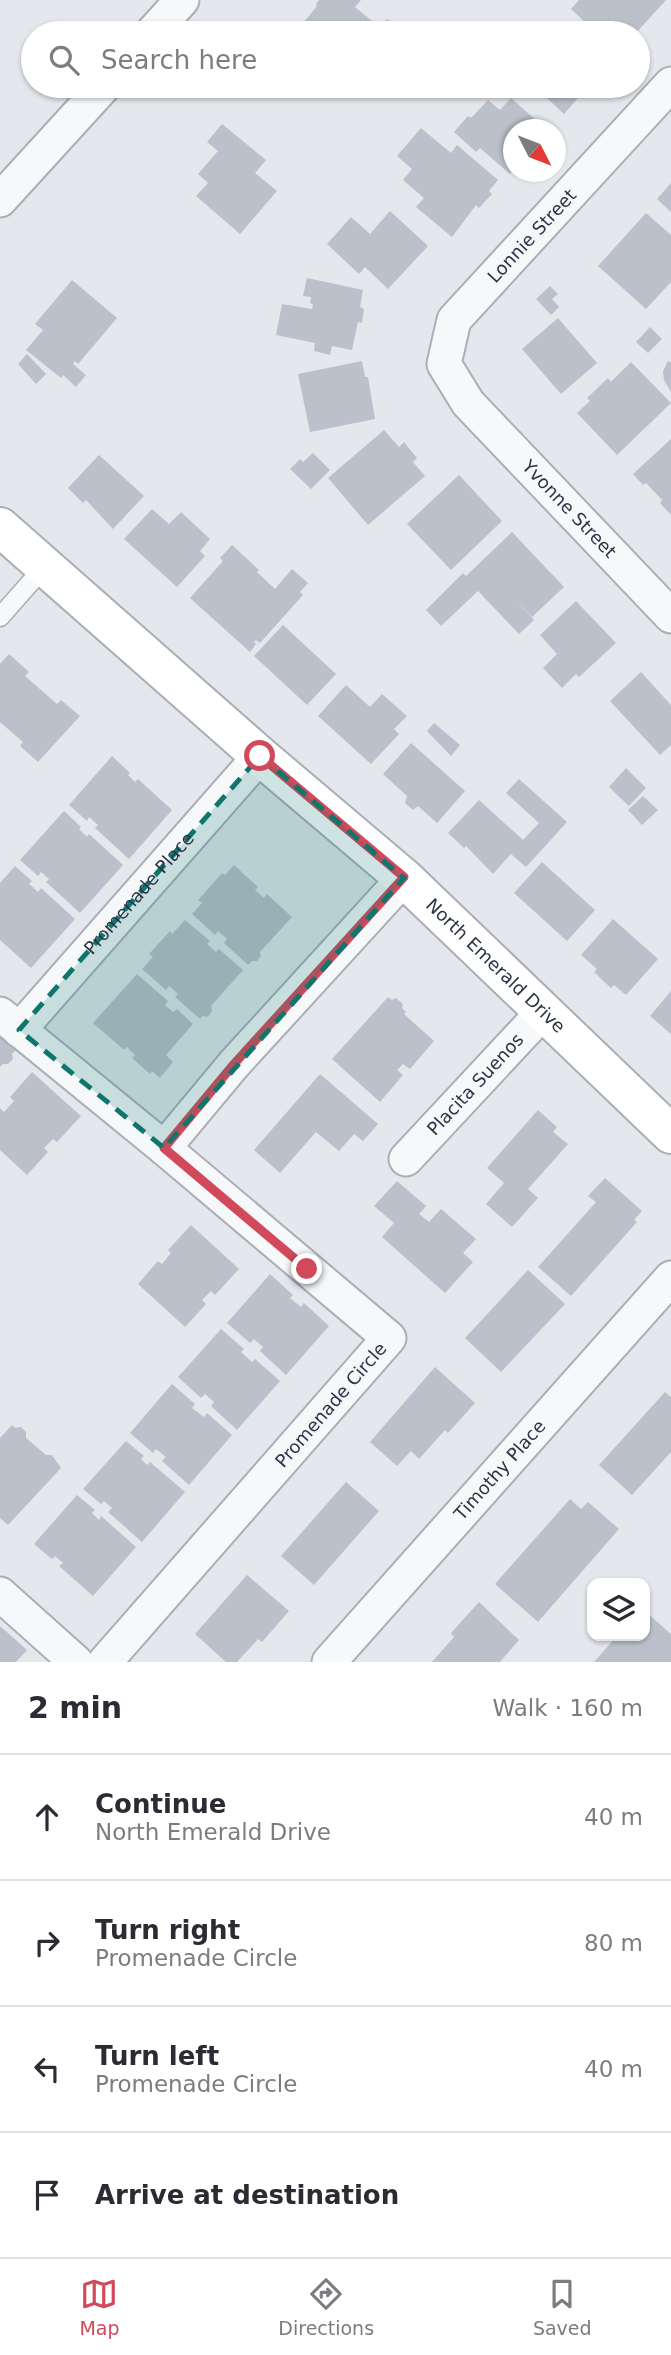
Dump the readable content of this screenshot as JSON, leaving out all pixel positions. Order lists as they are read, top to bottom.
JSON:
{
  "streets": {
    "main road": ["North Emerald Drive"],
    "street": [
      "Lonnie Street",
      "Yvonne Street",
      "Promenade Place",
      "Placita Suenos",
      "Promenade Circle",
      "Timothy Place"
    ]
  },
  "crossings": [
    ["Lonnie Street", "Yvonne Street"],
    ["Promenade Place", "North Emerald Drive"],
    ["Promenade Place", "Promenade Circle"],
    ["North Emerald Drive", "Placita Suenos"]
  ],
  "north": "bottom right",
  "page": {
    "search": "Search here",
    "heading": ["2 min", "Walk · 160 m"],
    "list": [
      ["Continue", "North Emerald Drive", "40 m"],
      ["Turn right", "Promenade Circle", "80 m"],
      ["Turn left", "Promenade Circle", "40 m"],
      "Arrive at destination"
    ],
    "nav": ["Map", "Directions", "Saved"]
  }
}
